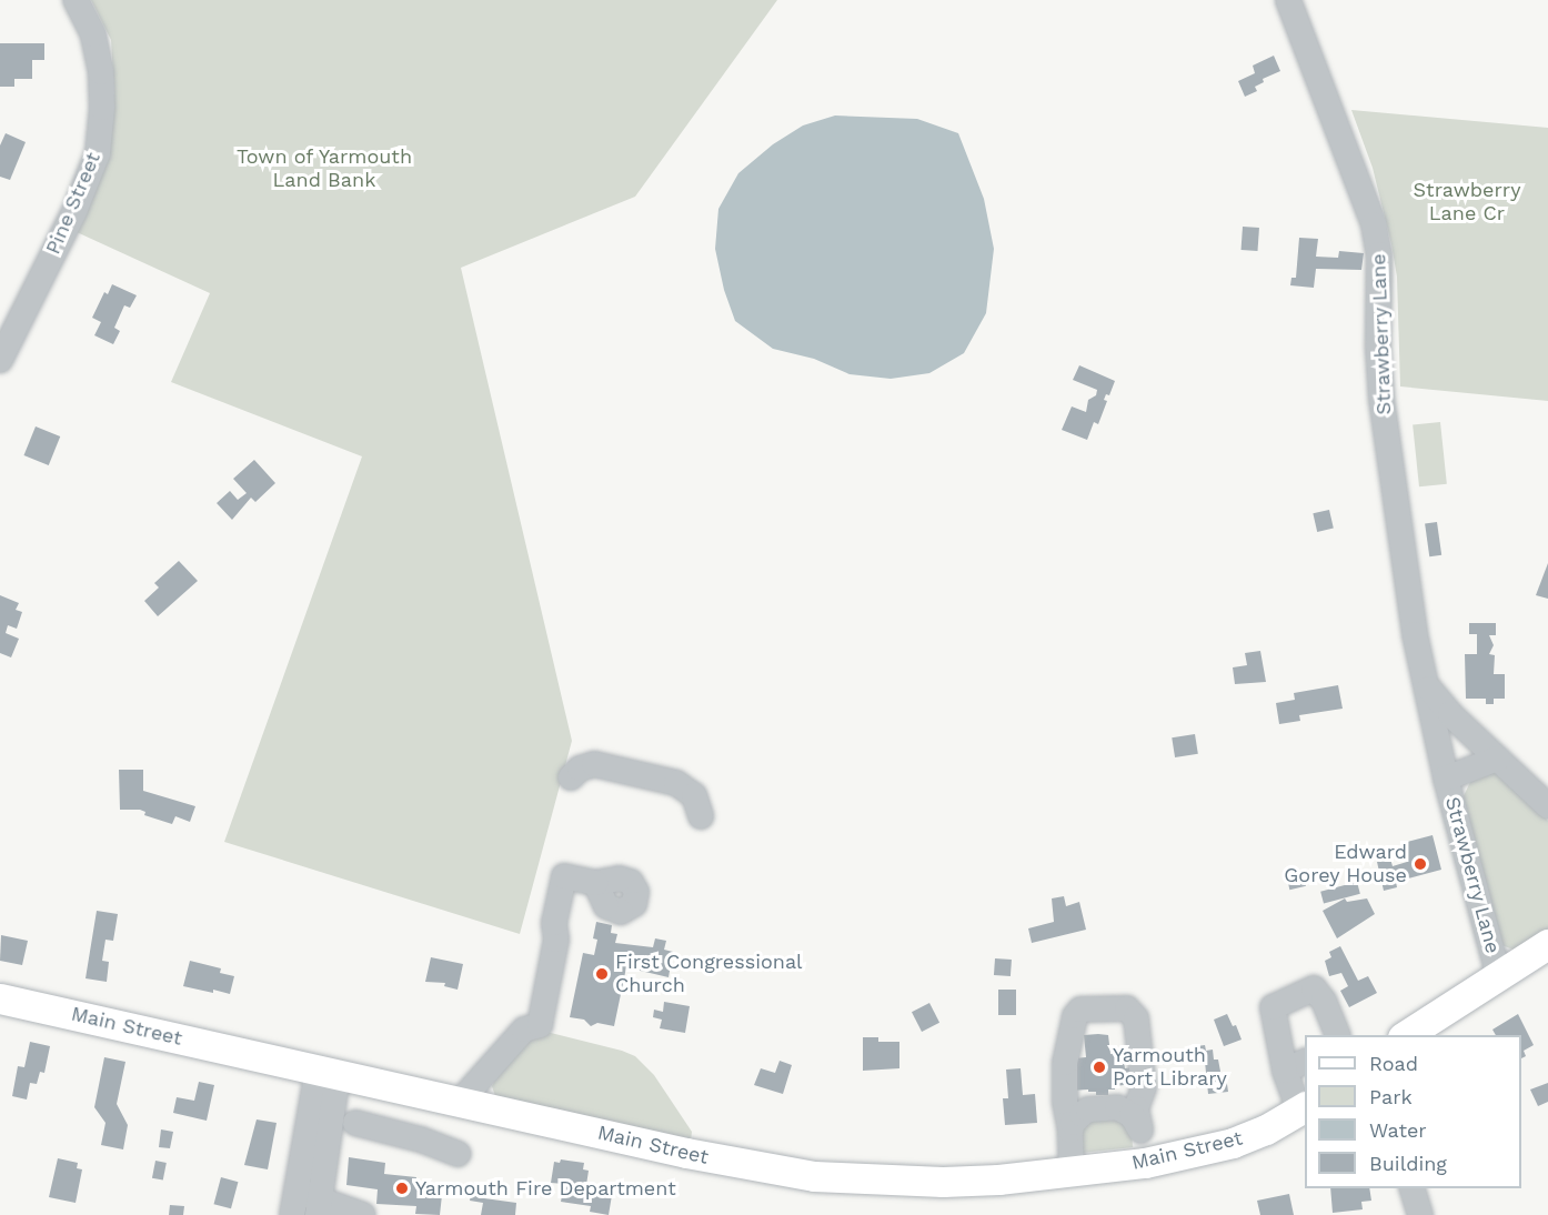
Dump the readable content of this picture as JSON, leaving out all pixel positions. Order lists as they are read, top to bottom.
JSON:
{
  "streets": {
    "main road": ["Main Street"],
    "street": ["Pine Street", "Strawberry Lane"]
  },
  "parks": ["Town of Yarmouth Land Bank", "Strawberry Lane Cr"],
  "places": [
    "Edward Gorey House",
    "First Congressional Church",
    "Yarmouth Port Library",
    "Yarmouth Fire Department"
  ],
  "legend": [
    "Road",
    "Park",
    "Water",
    "Building"
  ]
}
